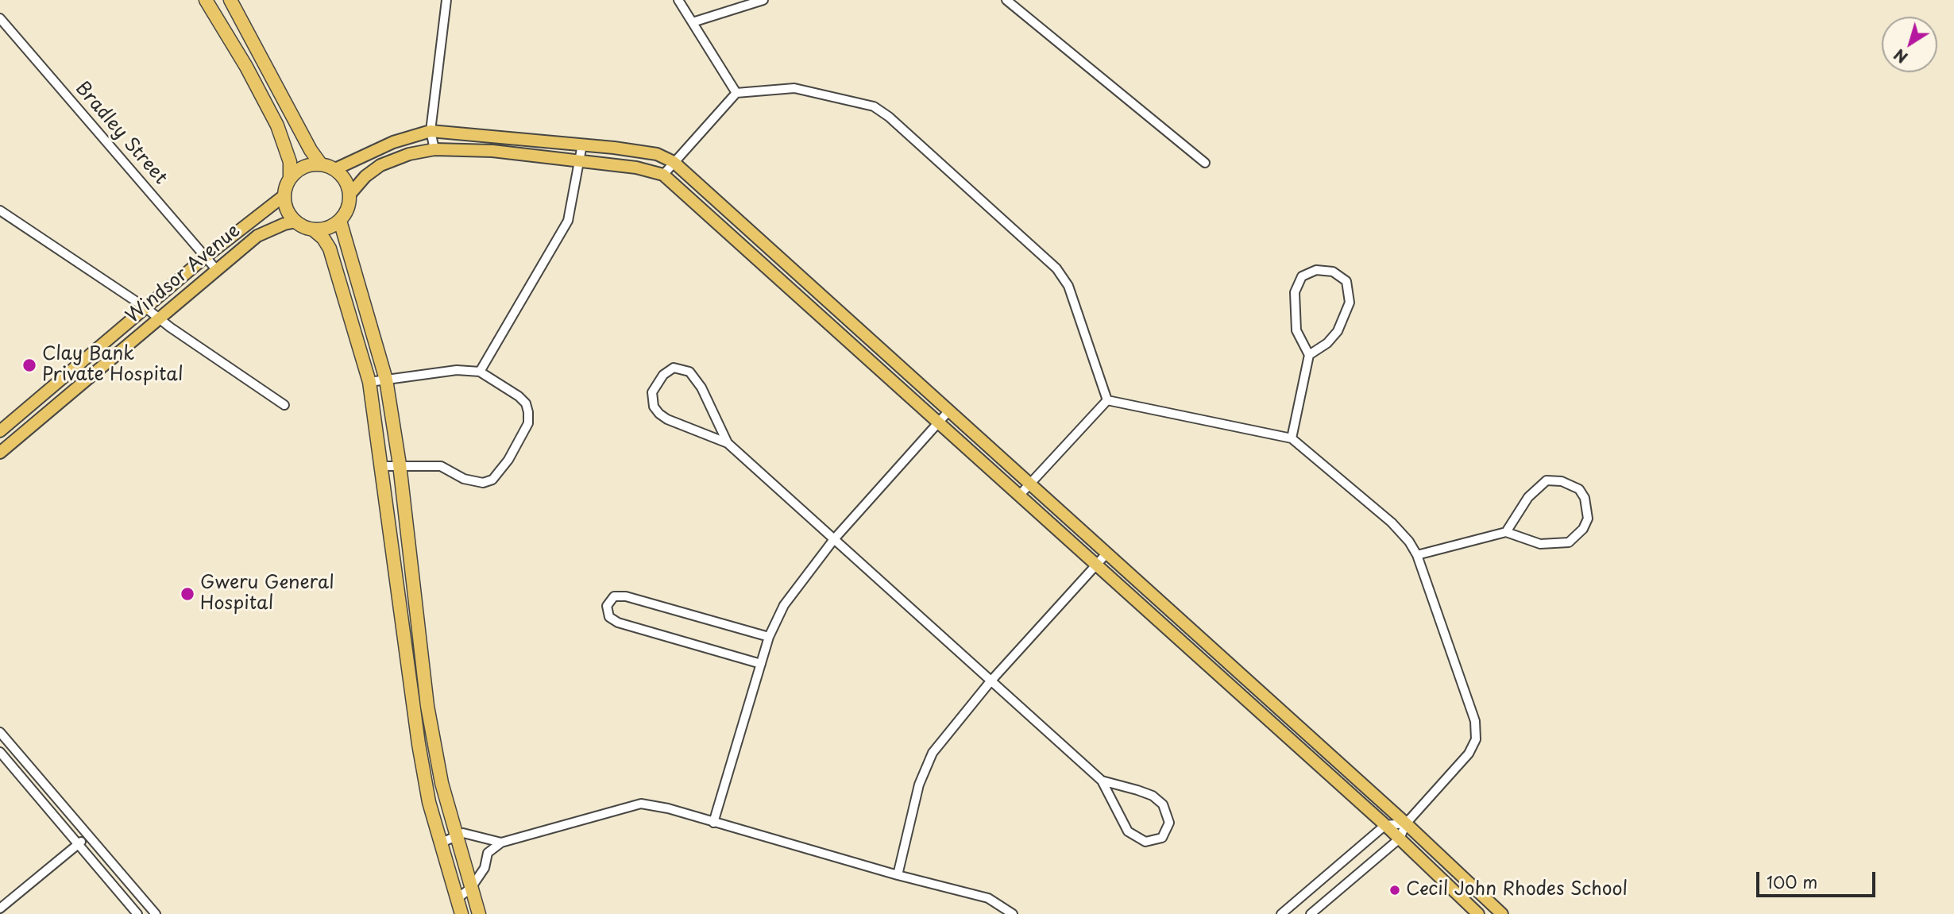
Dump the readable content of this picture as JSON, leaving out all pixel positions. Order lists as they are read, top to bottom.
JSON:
{
  "streets": {
    "main road": ["Windsor Avenue"],
    "street": ["Bradley Street"]
  },
  "crossings": [
    ["Bradley Street", "Windsor Avenue"]
  ],
  "places": ["Clay Bank Private Hospital", "Gweru General Hospital", "Cecil John Rhodes School"],
  "scale_bar": "100 m",
  "north": "bottom left"
}
